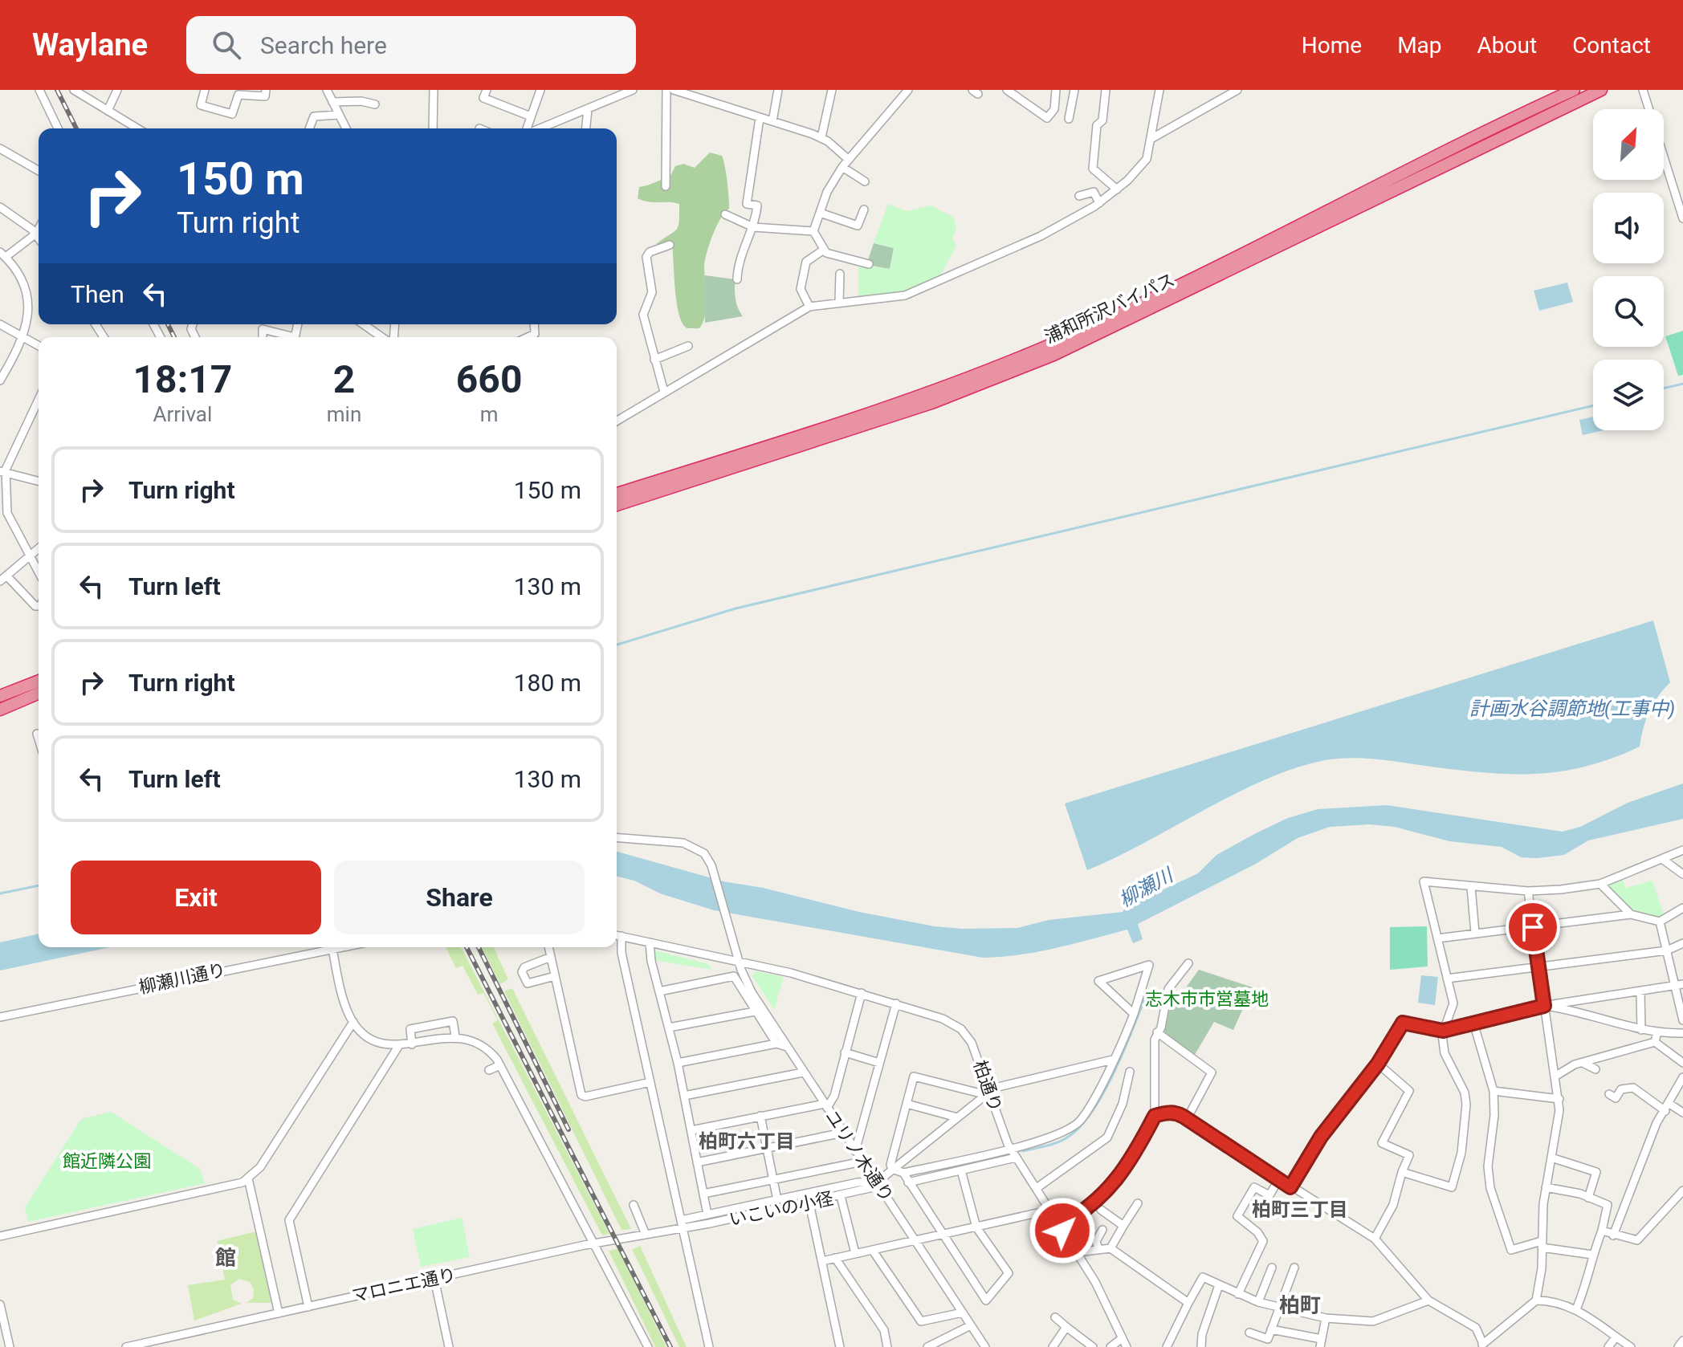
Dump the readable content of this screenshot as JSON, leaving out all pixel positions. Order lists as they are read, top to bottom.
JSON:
{
  "streets": {
    "highway": ["浦和所沢バイパス"],
    "street": [
      "柳瀬川通り",
      "柏通り",
      "ユリノ木通り",
      "いこいの小径",
      "マロニエ通り"
    ]
  },
  "crossings": [
    ["柏通り", "ユリノ木通り"],
    ["ユリノ木通り", "いこいの小径"],
    ["いこいの小径", "マロニエ通り"]
  ],
  "districts": [
    "柏町六丁目",
    "柏町三丁目",
    "館",
    "柏町"
  ],
  "water": ["計画水谷調節地(工事中)", "柳瀬川"],
  "parks": ["志木市市営墓地", "館近隣公園"],
  "north": "top right",
  "page": {
    "header": "Waylane",
    "search": "Search here",
    "nav": [
      "Home",
      "Map",
      "About",
      "Contact"
    ],
    "turn": ["150 m", "Turn right"],
    "then": "Then",
    "eta": [
      "18:17",
      "Arrival",
      "2",
      "min",
      "660",
      "m"
    ],
    "list": [
      {
        "name": "Turn right",
        "value": "150 m"
      },
      {
        "name": "Turn left",
        "value": "130 m"
      },
      {
        "name": "Turn right",
        "value": "180 m"
      },
      {
        "name": "Turn left",
        "value": "130 m"
      }
    ],
    "buttons": ["Exit", "Share"]
  }
}
